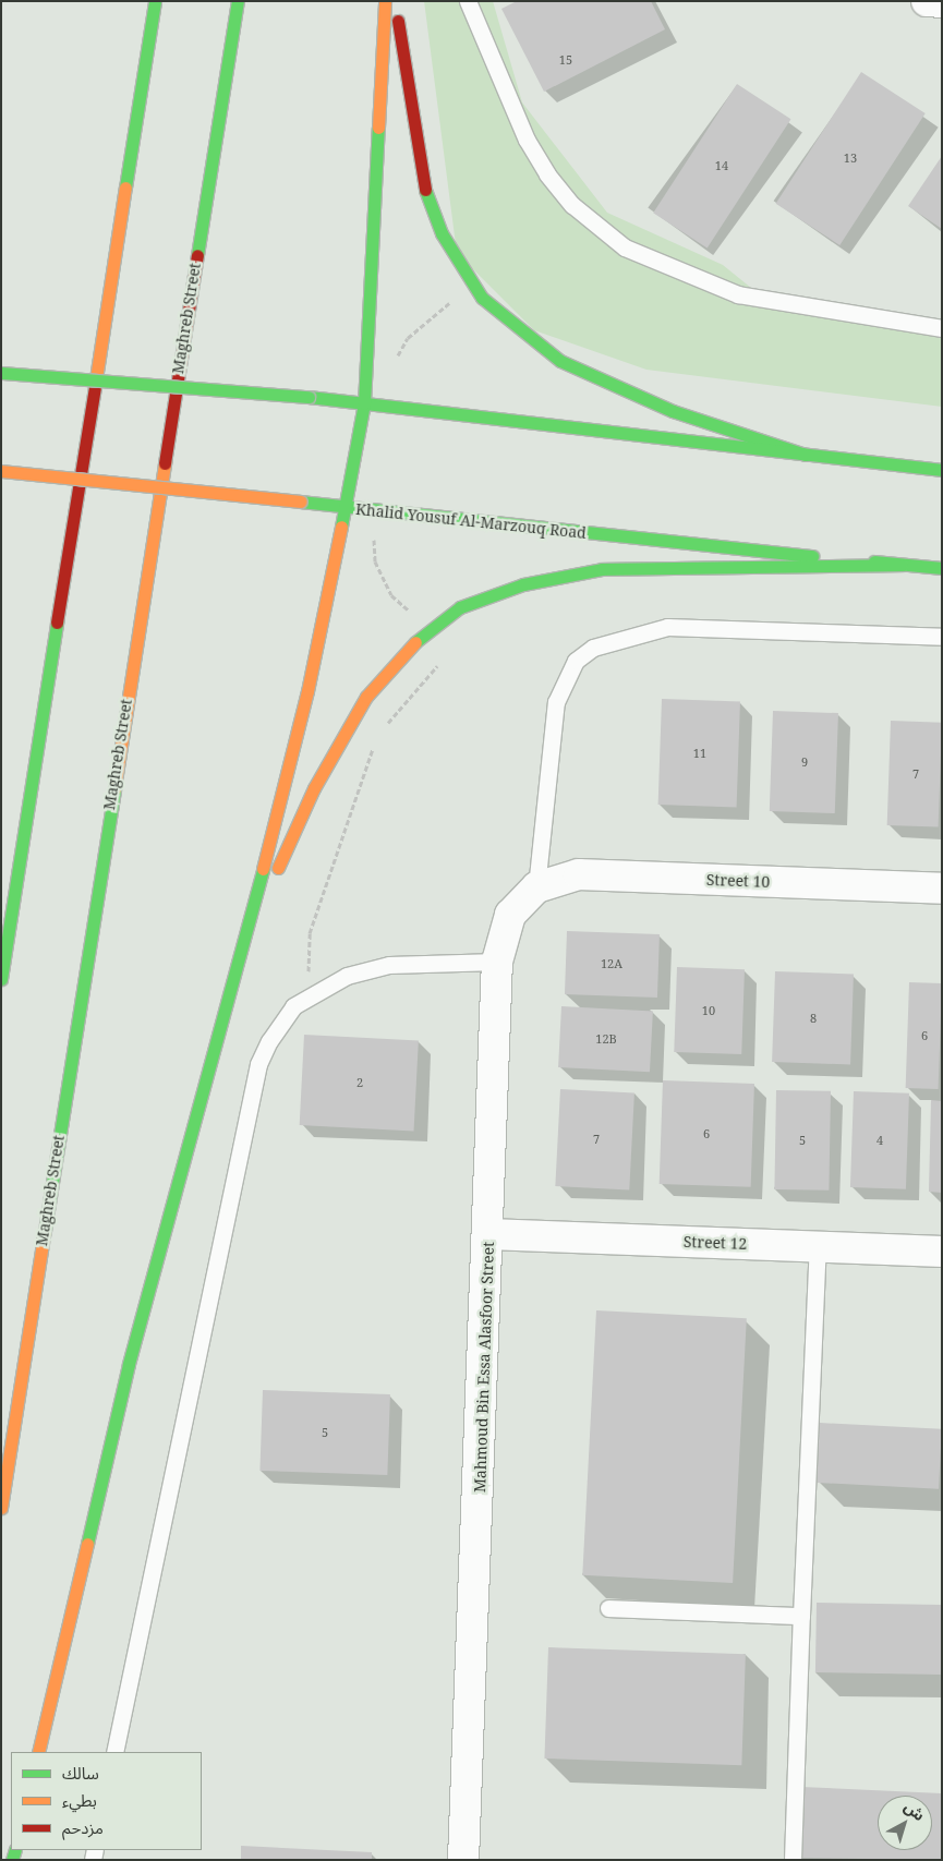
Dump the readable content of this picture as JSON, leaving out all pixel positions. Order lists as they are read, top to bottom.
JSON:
{
  "streets": {
    "main road": ["Maghreb Street", "Khalid Yousuf Al-Marzouq Road"],
    "street": ["Street 10", "Street 12", "Mahmoud Bin Essa Alasfoor Street"]
  },
  "crossings": [
    ["Street 10", "Mahmoud Bin Essa Alasfoor Street"],
    ["Street 12", "Mahmoud Bin Essa Alasfoor Street"]
  ],
  "house_numbers": [
    "15",
    "13",
    "14",
    "11",
    "9",
    "7",
    "12A",
    "10",
    "8",
    "6",
    "12B",
    "2",
    "6",
    "7",
    "5",
    "4",
    "5"
  ],
  "legend": ["سالك", "بطيء", "مزدحم"],
  "north": "top right"
}
